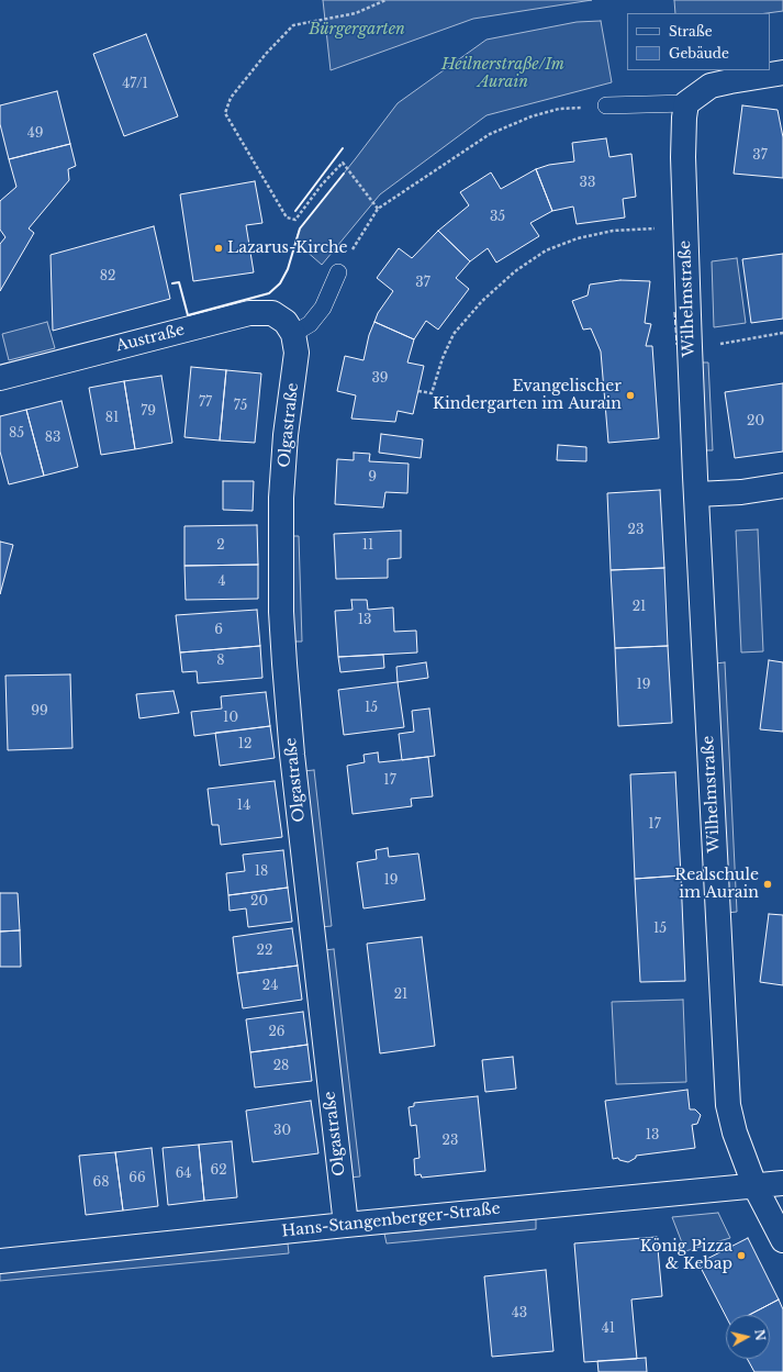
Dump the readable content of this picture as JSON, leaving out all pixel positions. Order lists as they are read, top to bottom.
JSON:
{
  "streets": {
    "street": [
      "Wilhelmstraße",
      "Austraße",
      "Olgastraße",
      "Hans-Stangenberger-Straße"
    ]
  },
  "crossings": [
    ["Wilhelmstraße", "Hans-Stangenberger-Straße"],
    ["Austraße", "Olgastraße"],
    ["Olgastraße", "Hans-Stangenberger-Straße"]
  ],
  "parks": ["Bürgergarten", "Heilnerstraße/Im Aurain"],
  "places": [
    "Lazarus-Kirche",
    "Evangelischer Kindergarten im Aurain",
    "Realschule im Aurain",
    "König Pizza & Kebap"
  ],
  "house_numbers": [
    "47/1",
    "49",
    "37",
    "33",
    "35",
    "82",
    "37",
    "39",
    "77",
    "75",
    "79",
    "81",
    "20",
    "85",
    "83",
    "9",
    "23",
    "2",
    "11",
    "4",
    "21",
    "13",
    "6",
    "8",
    "19",
    "15",
    "99",
    "10",
    "12",
    "17",
    "14",
    "17",
    "18",
    "19",
    "20",
    "15",
    "22",
    "24",
    "21",
    "26",
    "28",
    "30",
    "13",
    "23",
    "62",
    "64",
    "66",
    "68",
    "43",
    "41"
  ],
  "legend": ["Straße", "Gebäude"],
  "north": "right"
}
